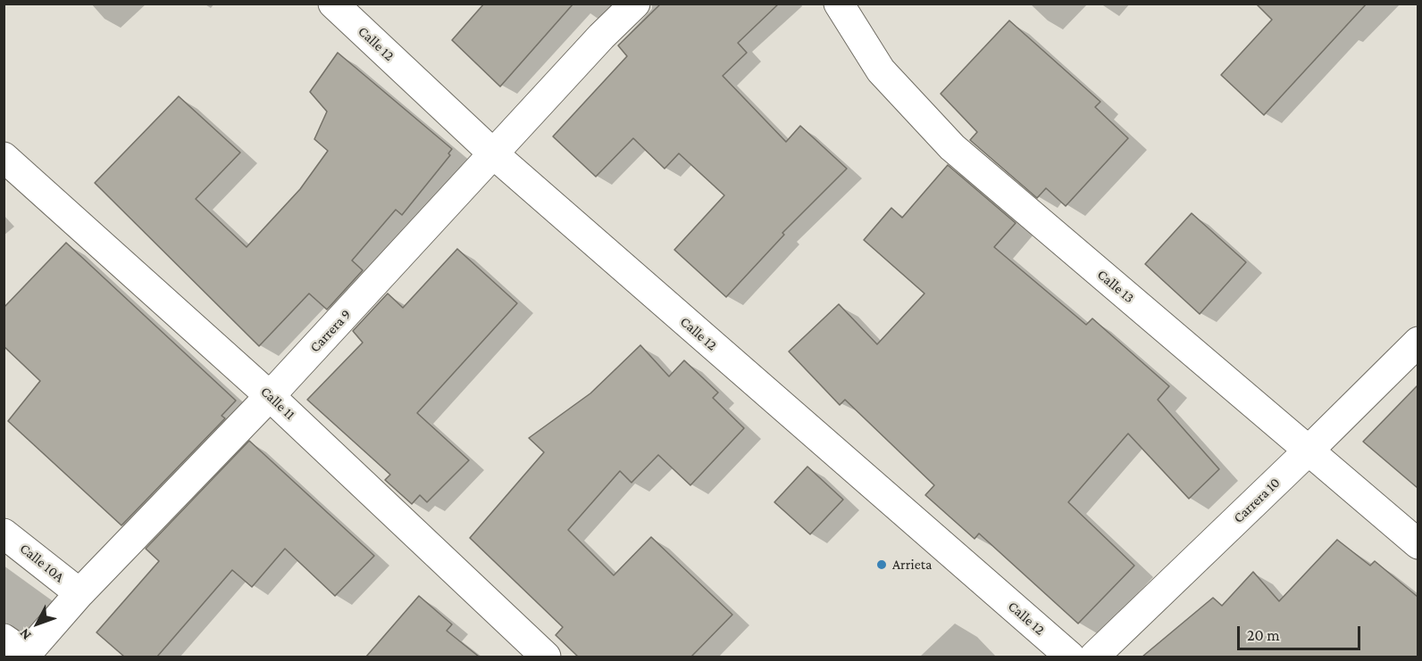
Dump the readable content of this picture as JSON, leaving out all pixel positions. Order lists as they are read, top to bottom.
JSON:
{
  "streets": {
    "street": [
      "Calle 12",
      "Calle 13",
      "Carrera 9",
      "Calle 11",
      "Carrera 10",
      "Calle 10A"
    ]
  },
  "crossings": [
    ["Calle 12", "Carrera 9"],
    ["Calle 13", "Carrera 10"],
    ["Carrera 9", "Calle 11"],
    ["Carrera 9", "Calle 10A"]
  ],
  "places": ["Arrieta"],
  "scale_bar": "20 m",
  "north": "bottom left"
}
